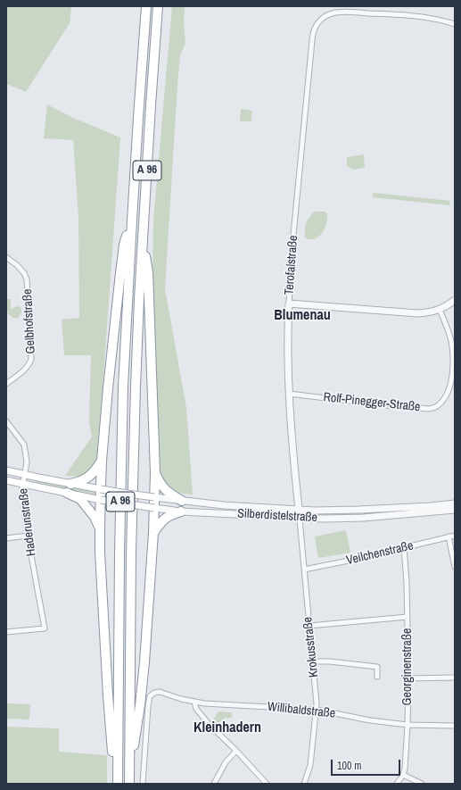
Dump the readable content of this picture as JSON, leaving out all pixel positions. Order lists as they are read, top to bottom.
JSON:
{
  "streets": {
    "highway": ["A 96"],
    "main road": ["Silberdistelstraße"],
    "street": [
      "Terofalstraße",
      "Gelbhofstraße",
      "Rolf-Pinegger-Straße",
      "Haderunstraße",
      "Veilchenstraße",
      "Krokusstraße",
      "Georginenstraße",
      "Willibaldstraße"
    ]
  },
  "crossings": [
    ["Terofalstraße", "Rolf-Pinegger-Straße"],
    ["Terofalstraße", "Silberdistelstraße"],
    ["Terofalstraße", "Krokusstraße"],
    ["Silberdistelstraße", "Haderunstraße"],
    ["Silberdistelstraße", "Krokusstraße"],
    ["Veilchenstraße", "Krokusstraße"],
    ["Veilchenstraße", "Georginenstraße"],
    ["Krokusstraße", "Willibaldstraße"],
    ["Georginenstraße", "Willibaldstraße"]
  ],
  "districts": ["Blumenau", "Kleinhadern"],
  "scale_bar": "100 m"
}
